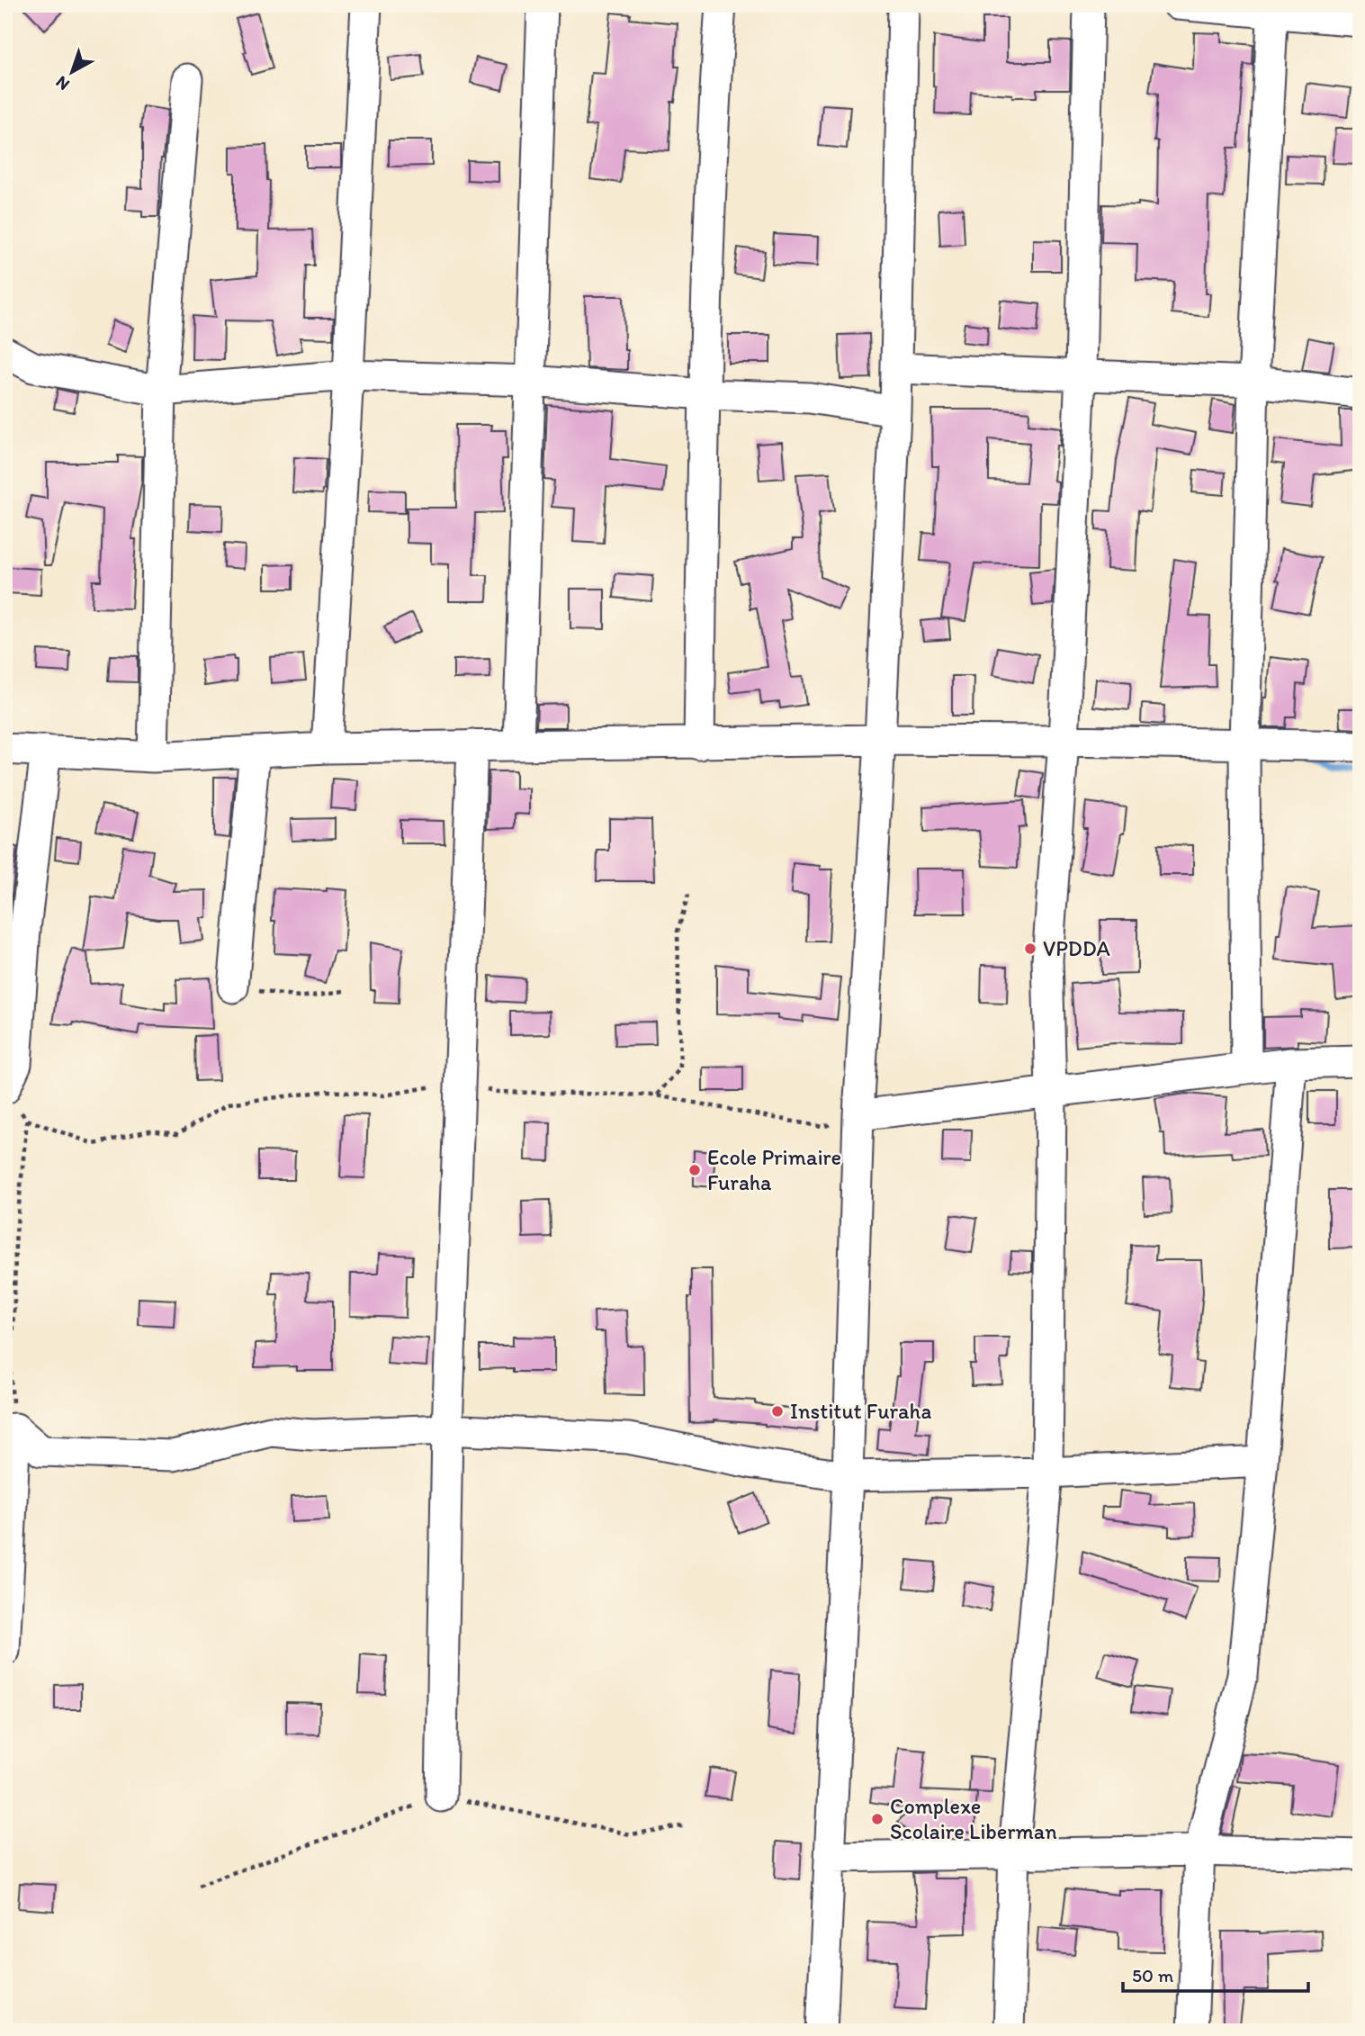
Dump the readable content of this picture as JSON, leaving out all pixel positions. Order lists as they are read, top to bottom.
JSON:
{
  "places": [
    "VPDDA",
    "Ecole Primaire Furaha",
    "Institut Furaha",
    "Complexe Scolaire Liberman"
  ],
  "scale_bar": "50 m",
  "north": "bottom left"
}
